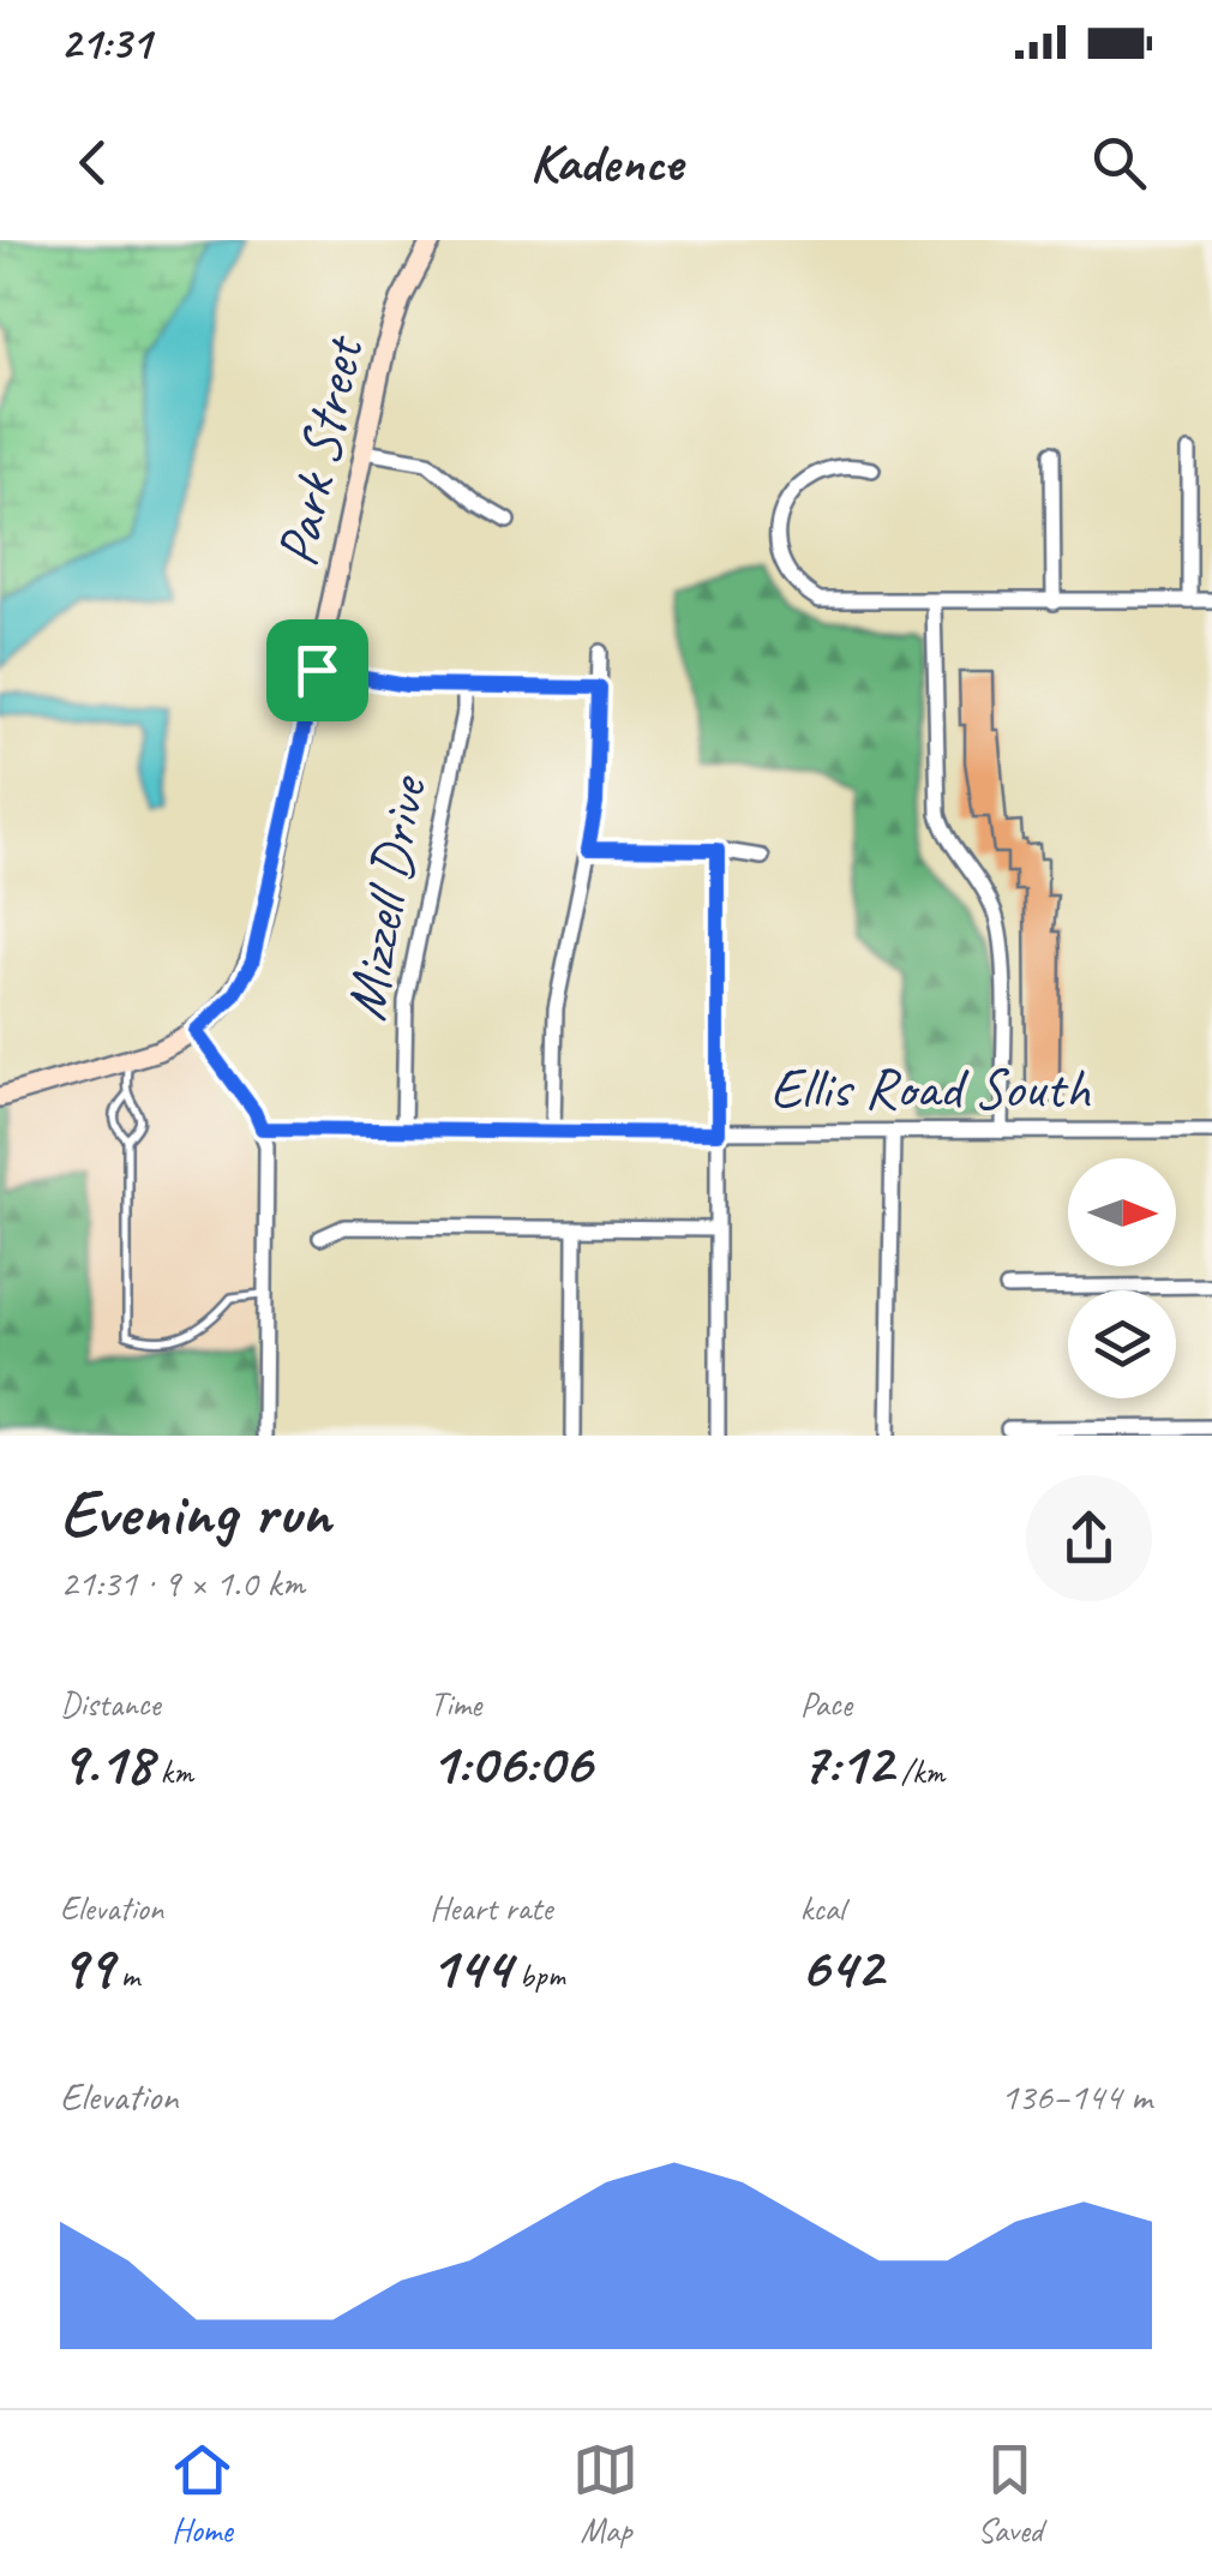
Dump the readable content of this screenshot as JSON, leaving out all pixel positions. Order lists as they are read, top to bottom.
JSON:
{
  "streets": {
    "street": ["Park Street", "Mizzell Drive", "Ellis Road South"]
  },
  "crossings": [
    ["Mizzell Drive", "Ellis Road South"]
  ],
  "north": "right",
  "page": {
    "status": "21:31",
    "header": "Kadence",
    "heading": ["Evening run", "21:31 · 9 × 1.0 km"],
    "stats": [
      ["Distance", "9.18 km"],
      ["Time", "1:06:06"],
      ["Pace", "7:12 /km"],
      ["Elevation", "99 m"],
      ["Heart rate", "144 bpm"],
      ["kcal", "642"]
    ],
    "chart": ["Elevation", "136–144 m"],
    "tabs": ["Home", "Map", "Saved"]
  }
}
